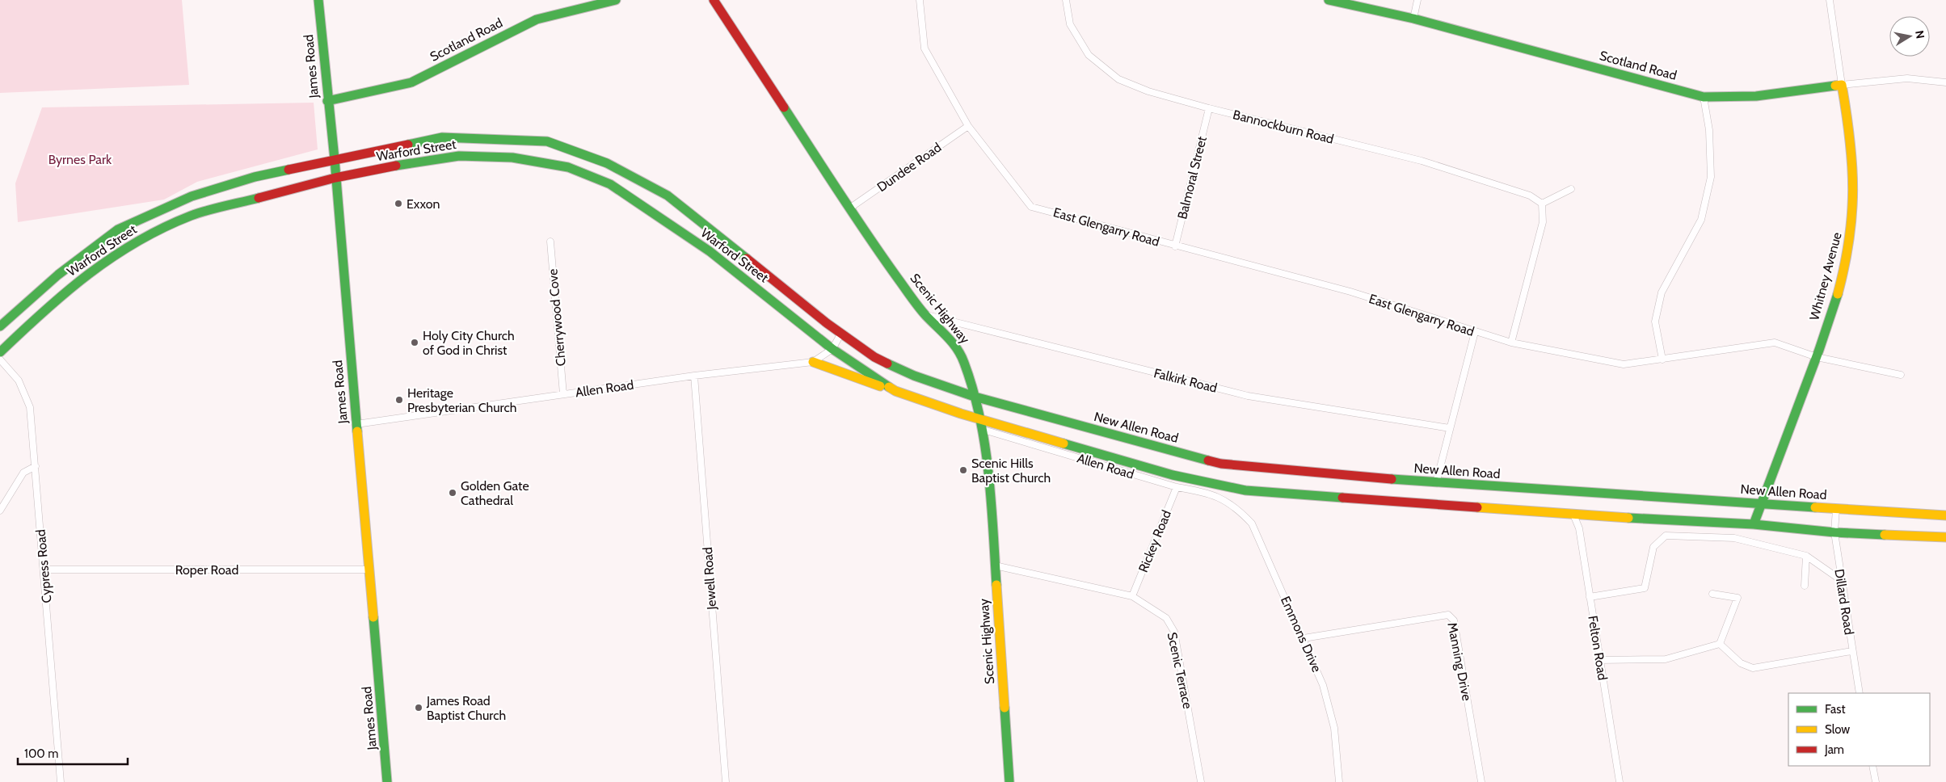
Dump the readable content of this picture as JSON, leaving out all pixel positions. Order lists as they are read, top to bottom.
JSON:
{
  "streets": {
    "main road": [
      "Scotland Road",
      "James Road",
      "Warford Street",
      "Whitney Avenue",
      "Scenic Highway",
      "New Allen Road"
    ],
    "street": [
      "Bannockburn Road",
      "Dundee Road",
      "Balmoral Street",
      "East Glengarry Road",
      "Cherrywood Cove",
      "Falkirk Road",
      "Allen Road",
      "Rickey Road",
      "Cypress Road",
      "Roper Road",
      "Jewell Road",
      "Dillard Road",
      "Emmons Drive",
      "Felton Road",
      "Manning Drive",
      "Scenic Terrace"
    ]
  },
  "crossings": [
    ["Scotland Road", "James Road"],
    ["Scotland Road", "Whitney Avenue"],
    ["James Road", "Warford Street"],
    ["James Road", "Allen Road"],
    ["James Road", "Roper Road"],
    ["Bannockburn Road", "Balmoral Street"],
    ["Warford Street", "Scenic Highway"],
    ["Warford Street", "Allen Road"],
    ["Warford Street", "New Allen Road"],
    ["Dundee Road", "East Glengarry Road"],
    ["Dundee Road", "Scenic Highway"],
    ["Balmoral Street", "East Glengarry Road"],
    ["East Glengarry Road", "Whitney Avenue"],
    ["Whitney Avenue", "New Allen Road"],
    ["Scenic Highway", "Falkirk Road"],
    ["Scenic Highway", "Allen Road"],
    ["Scenic Highway", "New Allen Road"],
    ["Scenic Highway", "Scenic Terrace"],
    ["Cherrywood Cove", "Allen Road"],
    ["Allen Road", "Rickey Road"],
    ["Allen Road", "Jewell Road"],
    ["Allen Road", "Emmons Drive"],
    ["New Allen Road", "Dillard Road"],
    ["Rickey Road", "Scenic Terrace"],
    ["Cypress Road", "Roper Road"],
    ["Emmons Drive", "Manning Drive"]
  ],
  "parks": ["Byrnes Park"],
  "places": [
    "Exxon",
    "Holy City Church of God in Christ",
    "Heritage Presbyterian Church",
    "Scenic Hills Baptist Church",
    "Golden Gate Cathedral",
    "James Road Baptist Church"
  ],
  "legend": ["Fast", "Slow", "Jam"],
  "scale_bar": "100 m",
  "north": "right"
}
